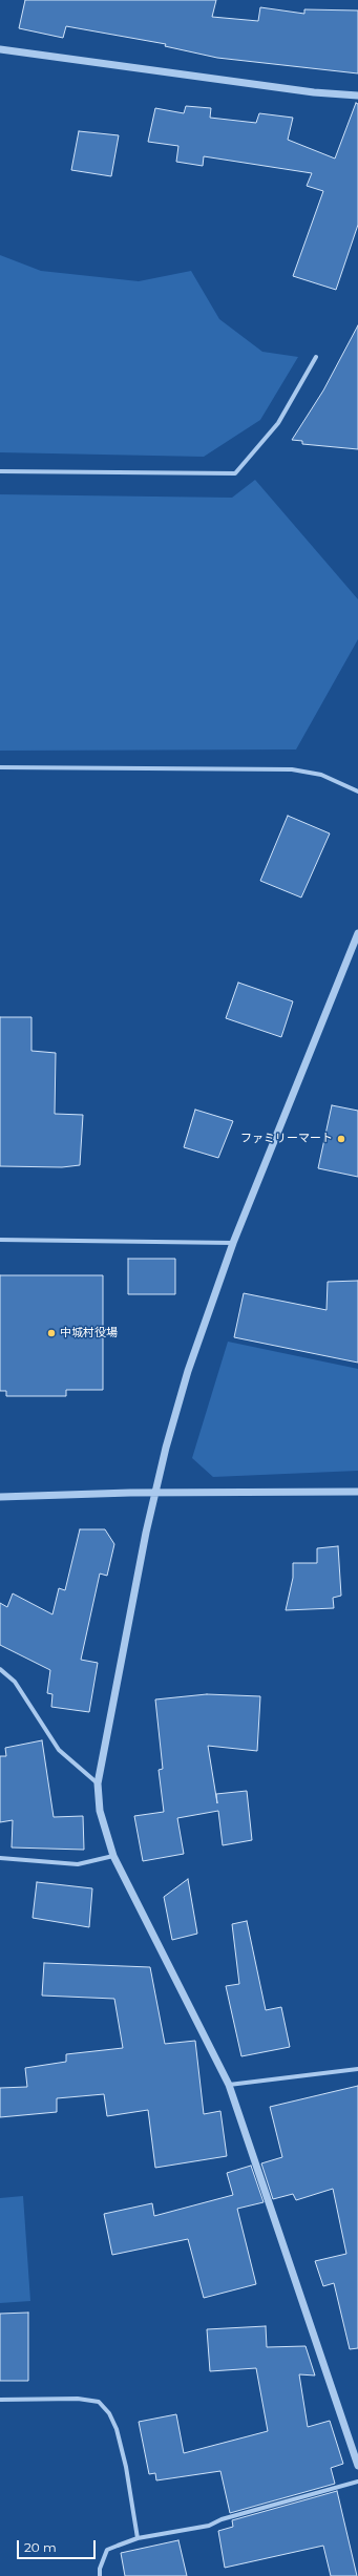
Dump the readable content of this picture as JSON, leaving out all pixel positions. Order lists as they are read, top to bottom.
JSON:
{
  "places": ["ファミリーマート", "中城村役場"],
  "scale_bar": "20 m"
}
